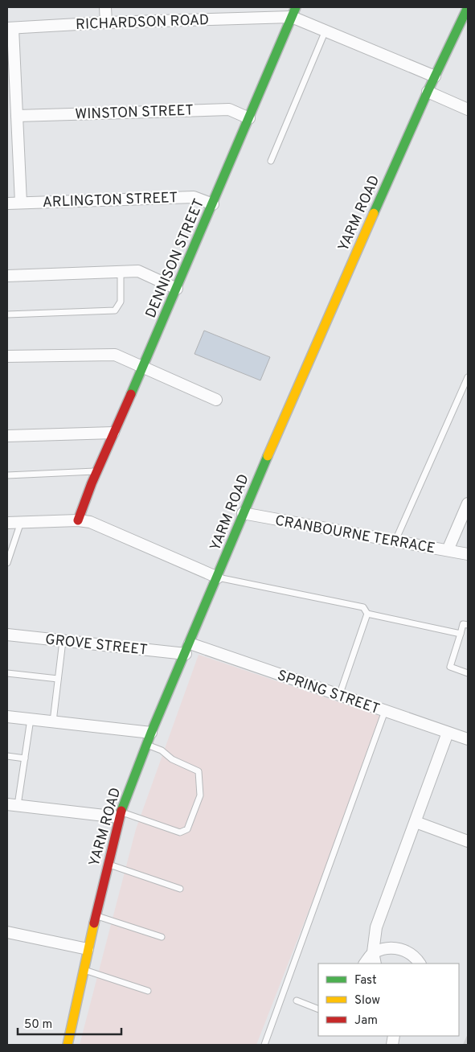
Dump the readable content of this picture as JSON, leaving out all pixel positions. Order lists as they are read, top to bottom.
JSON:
{
  "streets": {
    "street": [
      "RICHARDSON ROAD",
      "WINSTON STREET",
      "ARLINGTON STREET",
      "YARM ROAD",
      "DENNISON STREET",
      "CRANBOURNE TERRACE",
      "GROVE STREET",
      "SPRING STREET"
    ]
  },
  "crossings": [
    ["RICHARDSON ROAD", "YARM ROAD"],
    ["RICHARDSON ROAD", "DENNISON STREET"],
    ["WINSTON STREET", "DENNISON STREET"],
    ["ARLINGTON STREET", "DENNISON STREET"],
    ["YARM ROAD", "CRANBOURNE TERRACE"],
    ["YARM ROAD", "GROVE STREET"],
    ["YARM ROAD", "SPRING STREET"],
    ["GROVE STREET", "SPRING STREET"]
  ],
  "legend": ["Fast", "Slow", "Jam"],
  "scale_bar": "50 m"
}
